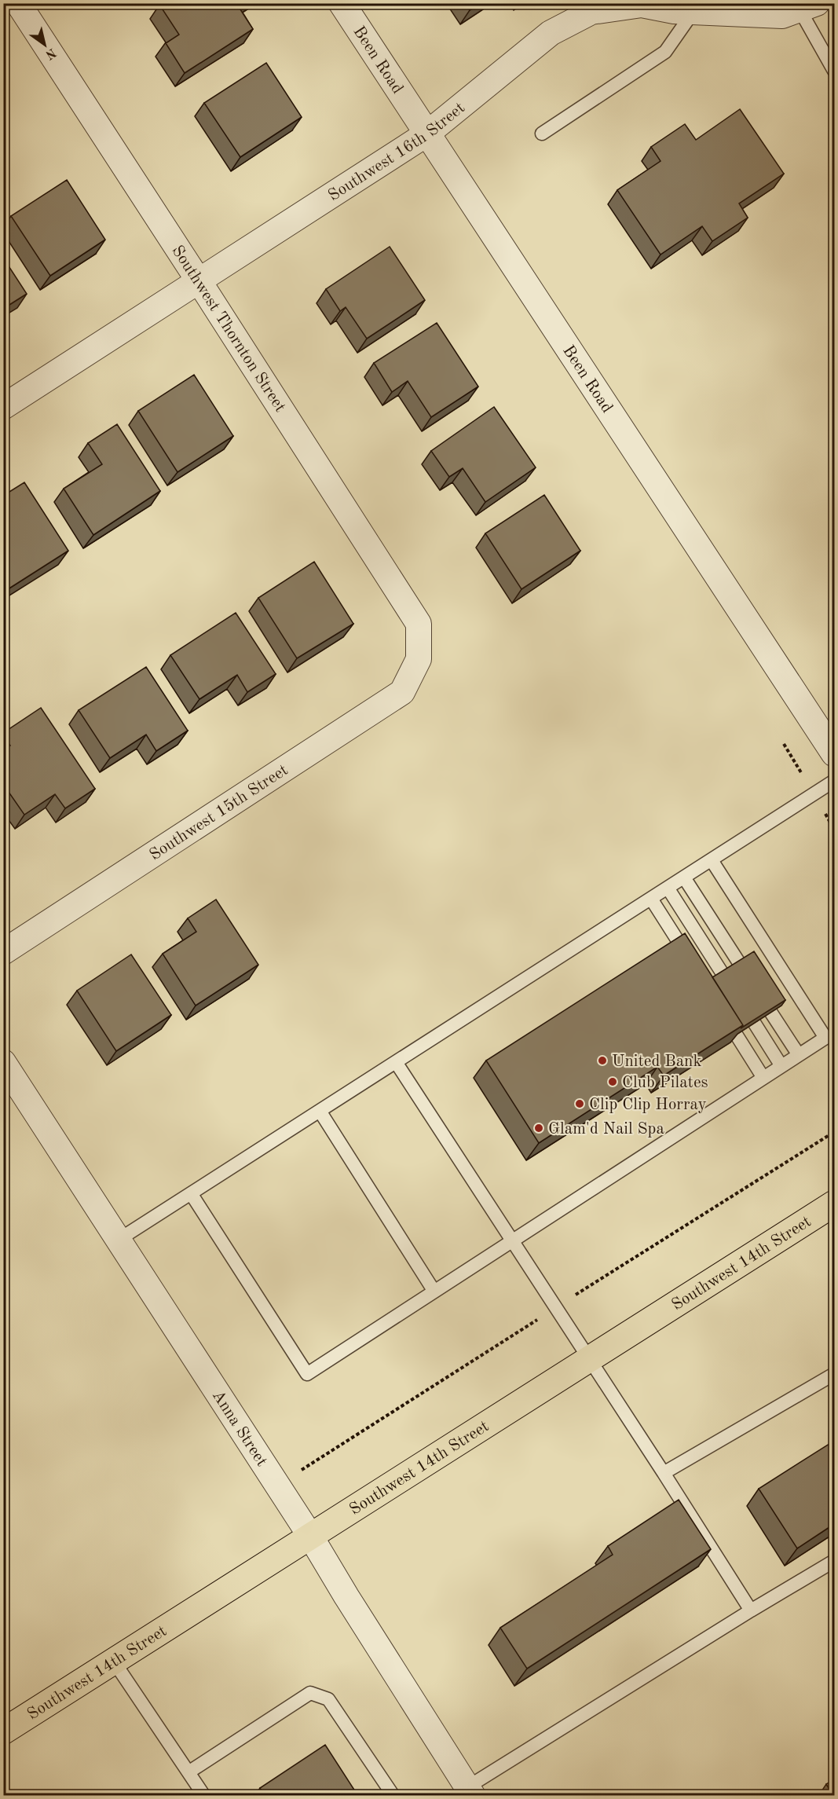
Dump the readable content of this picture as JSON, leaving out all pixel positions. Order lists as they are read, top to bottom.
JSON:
{
  "streets": {
    "main road": ["Southwest 14th Street"],
    "street": [
      "Been Road",
      "Southwest 16th Street",
      "Southwest Thornton Street",
      "Southwest 15th Street",
      "Anna Street"
    ]
  },
  "crossings": [
    ["Been Road", "Southwest 16th Street"],
    ["Southwest 16th Street", "Southwest Thornton Street"],
    ["Southwest Thornton Street", "Southwest 15th Street"],
    ["Southwest 14th Street", "Anna Street"]
  ],
  "places": [
    "United Bank",
    "Club Pilates",
    "Clip Clip Horray",
    "Glam'd Nail Spa"
  ],
  "north": "bottom right"
}
